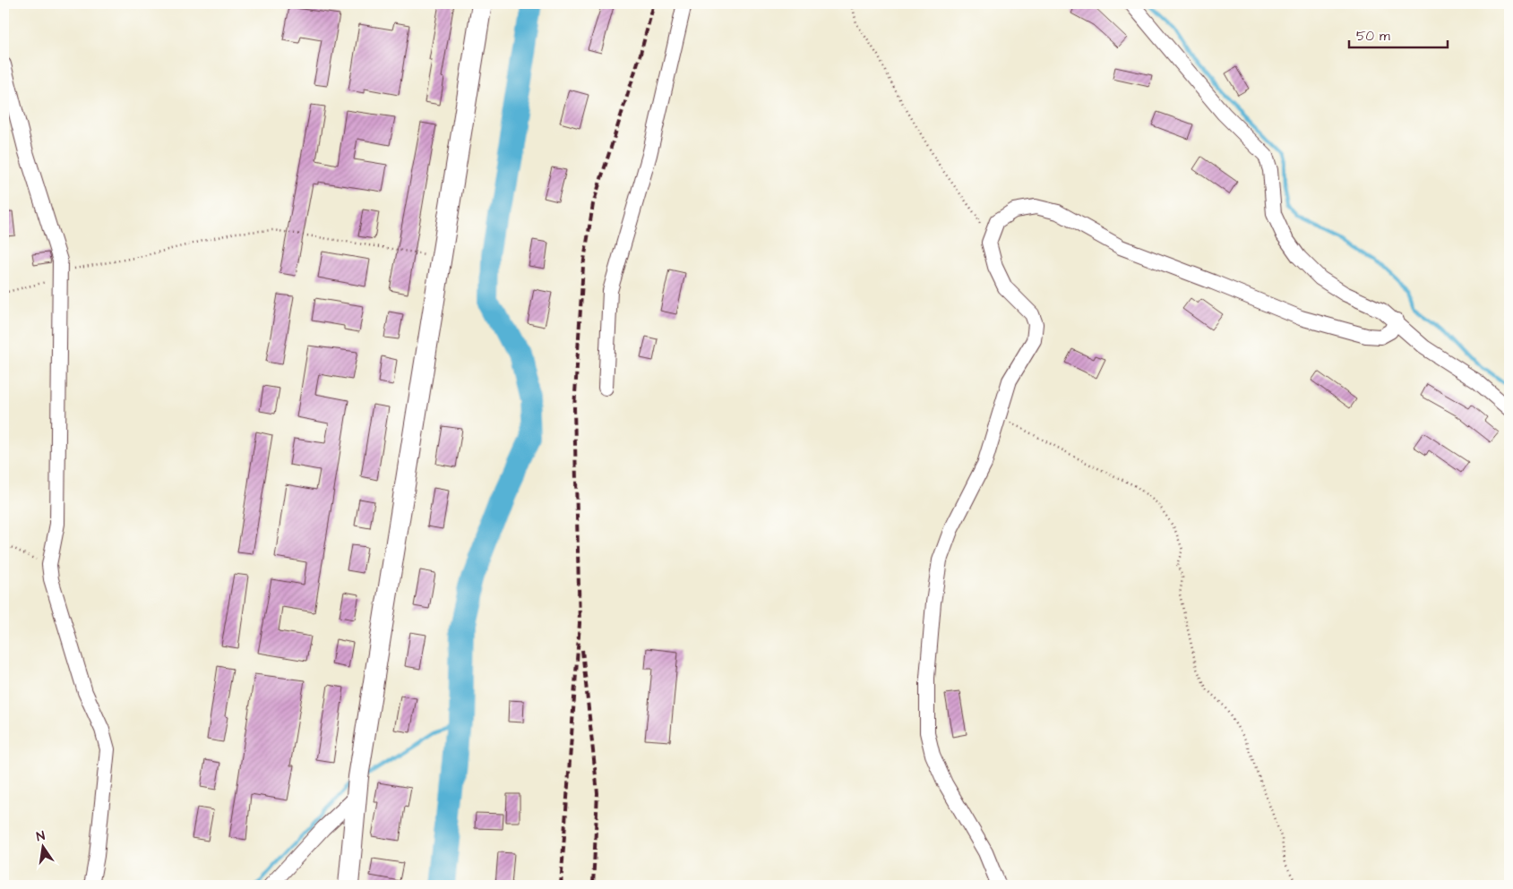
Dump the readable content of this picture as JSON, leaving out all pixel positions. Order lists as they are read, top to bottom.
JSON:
{
  "scale_bar": "50 m",
  "north": "top"
}
